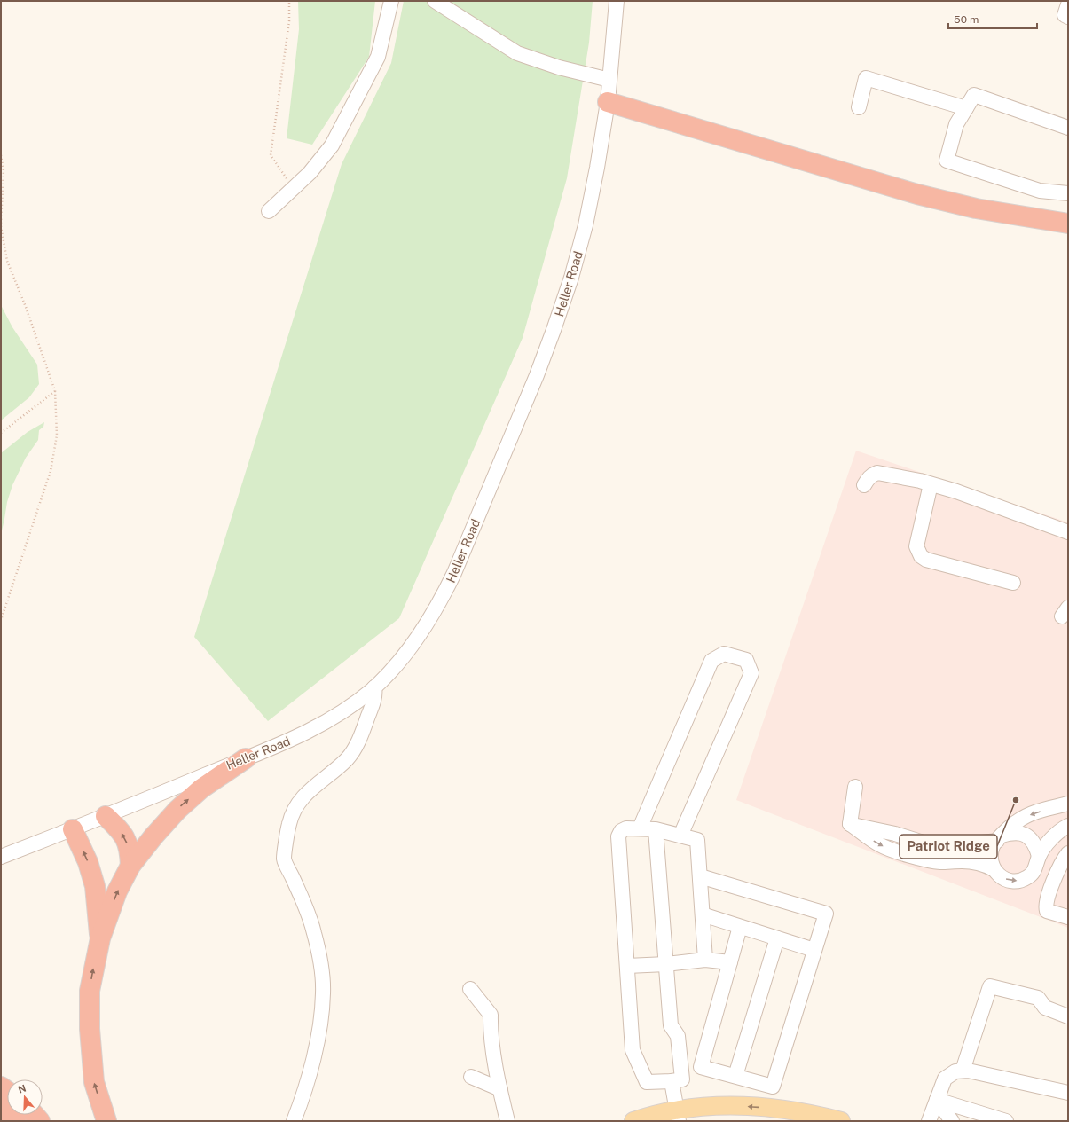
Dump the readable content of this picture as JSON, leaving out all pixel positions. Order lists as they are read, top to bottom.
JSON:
{
  "streets": {
    "street": ["Heller Road"]
  },
  "places": ["Patriot Ridge"],
  "scale_bar": "50 m",
  "north": "top"
}
